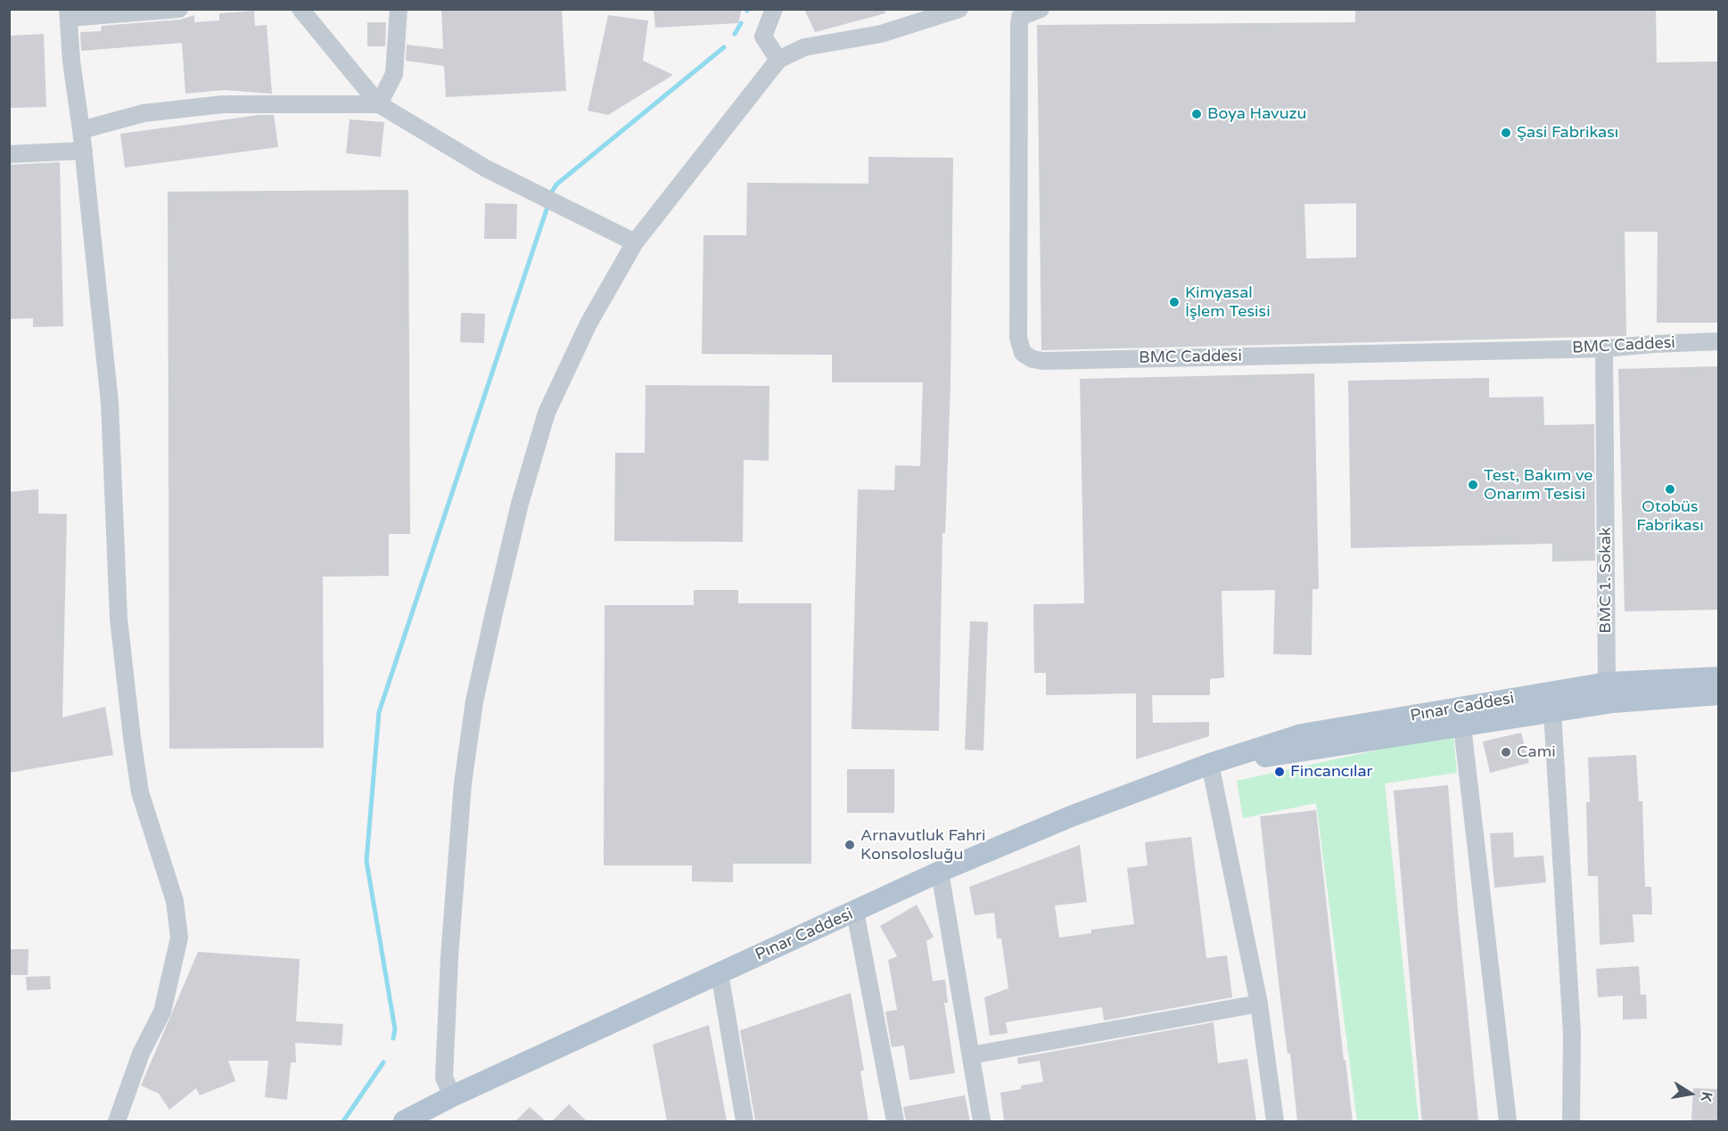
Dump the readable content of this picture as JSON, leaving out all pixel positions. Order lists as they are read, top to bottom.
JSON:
{
  "streets": {
    "main road": ["Pınar Caddesi"],
    "street": ["BMC Caddesi", "BMC 1. Sokak"]
  },
  "crossings": [
    ["BMC Caddesi", "BMC 1. Sokak"],
    ["BMC 1. Sokak", "Pınar Caddesi"]
  ],
  "places": [
    "Boya Havuzu",
    "Şasi Fabrikası",
    "Kimyasal İşlem Tesisi",
    "Test, Bakım ve Onarım Tesisi",
    "Otobüs Fabrikası",
    "Cami",
    "Fincancılar",
    "Arnavutluk Fahri Konsolosluğu"
  ],
  "north": "right"
}
